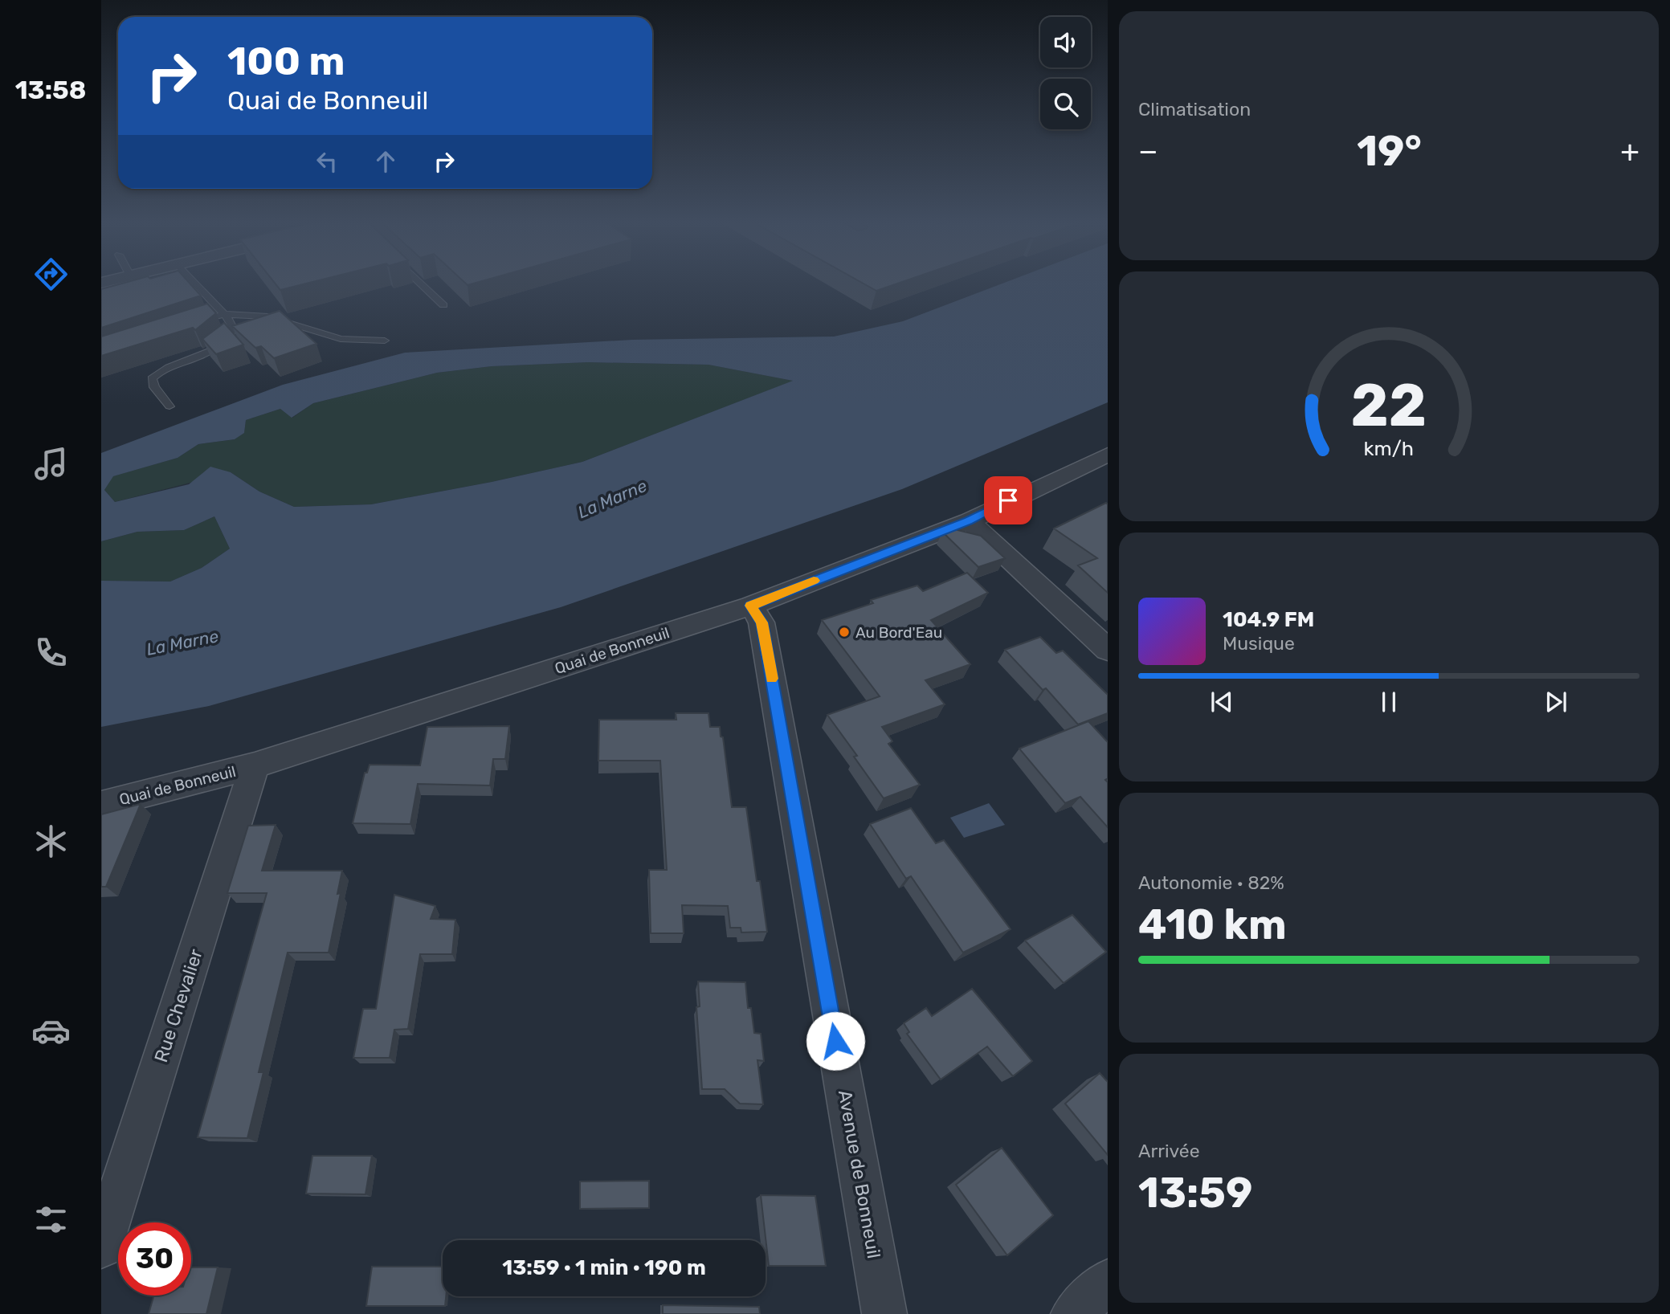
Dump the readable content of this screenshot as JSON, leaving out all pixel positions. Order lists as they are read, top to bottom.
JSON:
{
  "streets": {
    "street": ["Quai de Bonneuil", "Rue Chevalier", "Avenue de Bonneuil"]
  },
  "crossings": [
    ["Quai de Bonneuil", "Rue Chevalier"],
    ["Quai de Bonneuil", "Avenue de Bonneuil"]
  ],
  "water": ["La Marne"],
  "places": ["Au Bord'Eau"],
  "page": {
    "tabs": "13:58",
    "tile": [
      "Climatisation",
      ["Autonomie · 82%", "410 km"],
      ["Arrivée", "13:59"]
    ],
    "turn": ["100 m", "Quai de Bonneuil"],
    "heat": ["−", "19°", "+"],
    "song": ["104.9 FM", "Musique"],
    "limit": "30",
    "trip": "13:59 · 1 min · 190 m",
    "gauge": ["22", "km/h"]
  }
}
